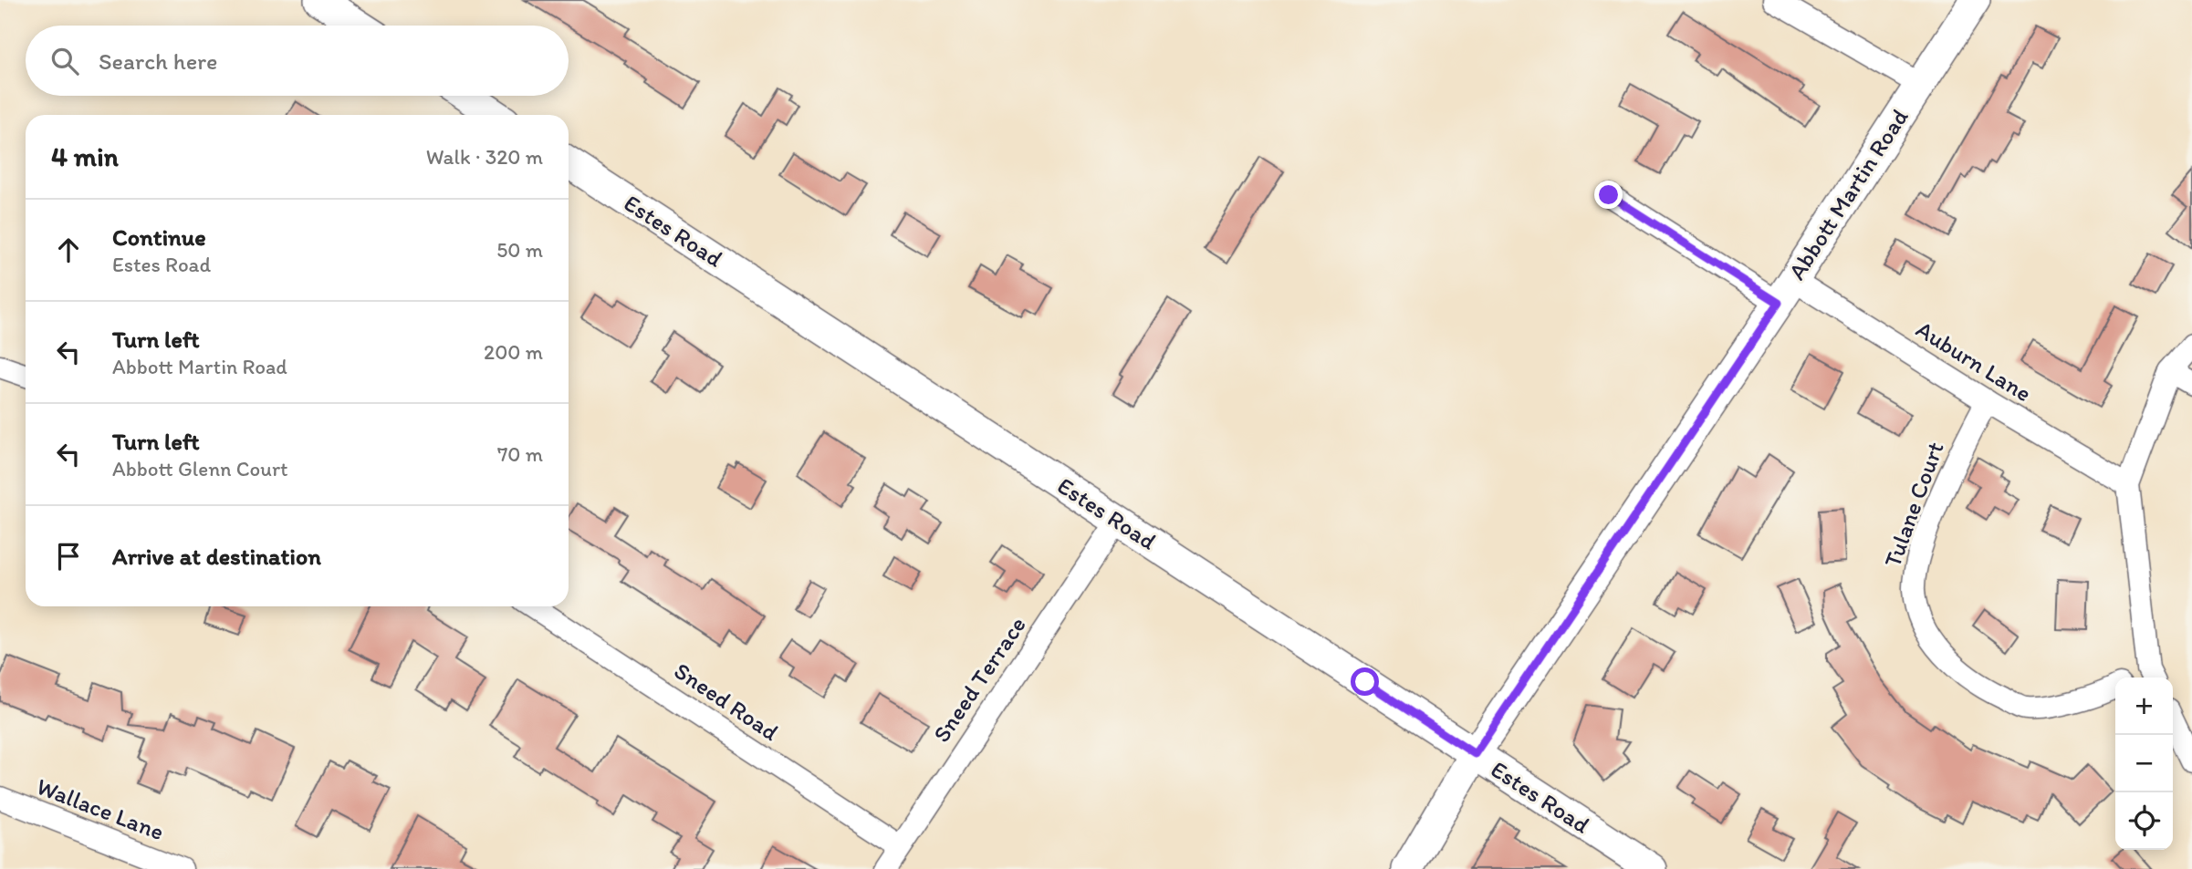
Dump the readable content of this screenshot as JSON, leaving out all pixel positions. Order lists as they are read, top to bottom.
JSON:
{
  "streets": {
    "main road": ["Abbott Martin Road", "Estes Road"],
    "street": [
      "Auburn Lane",
      "Tulane Court",
      "Sneed Terrace",
      "Sneed Road",
      "Wallace Lane"
    ]
  },
  "crossings": [
    ["Abbott Martin Road", "Estes Road"],
    ["Abbott Martin Road", "Auburn Lane"],
    ["Estes Road", "Sneed Terrace"],
    ["Auburn Lane", "Tulane Court"],
    ["Sneed Terrace", "Sneed Road"]
  ],
  "page": {
    "search": "Search here",
    "heading": ["4 min", "Walk · 320 m"],
    "list": [
      ["Continue", "Estes Road", "50 m"],
      ["Turn left", "Abbott Martin Road", "200 m"],
      ["Turn left", "Abbott Glenn Court", "70 m"],
      "Arrive at destination"
    ],
    "map_buttons": ["+", "−"]
  }
}
